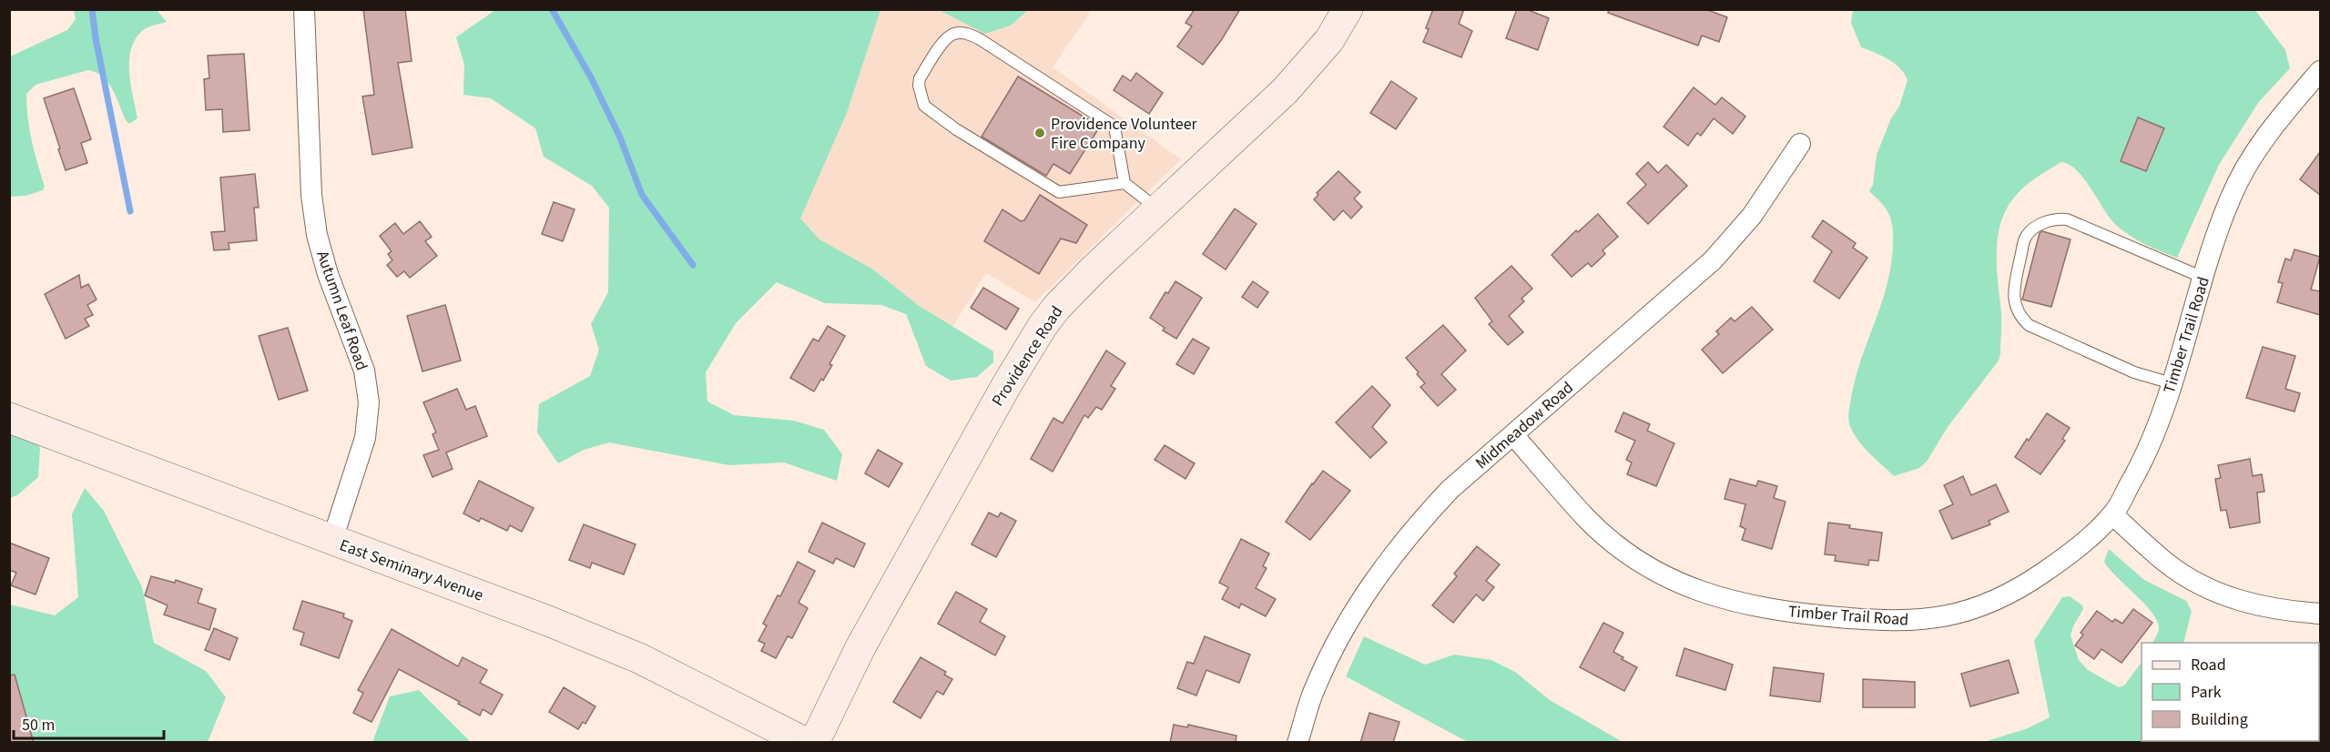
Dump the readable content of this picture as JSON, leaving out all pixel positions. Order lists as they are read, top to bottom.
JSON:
{
  "streets": {
    "street": [
      "Autumn Leaf Road",
      "Timber Trail Road",
      "Providence Road",
      "Midmeadow Road",
      "East Seminary Avenue"
    ]
  },
  "crossings": [
    ["Autumn Leaf Road", "East Seminary Avenue"],
    ["Timber Trail Road", "Midmeadow Road"]
  ],
  "places": ["Providence Volunteer Fire Company"],
  "legend": ["Road", "Park", "Building"],
  "scale_bar": "50 m"
}
